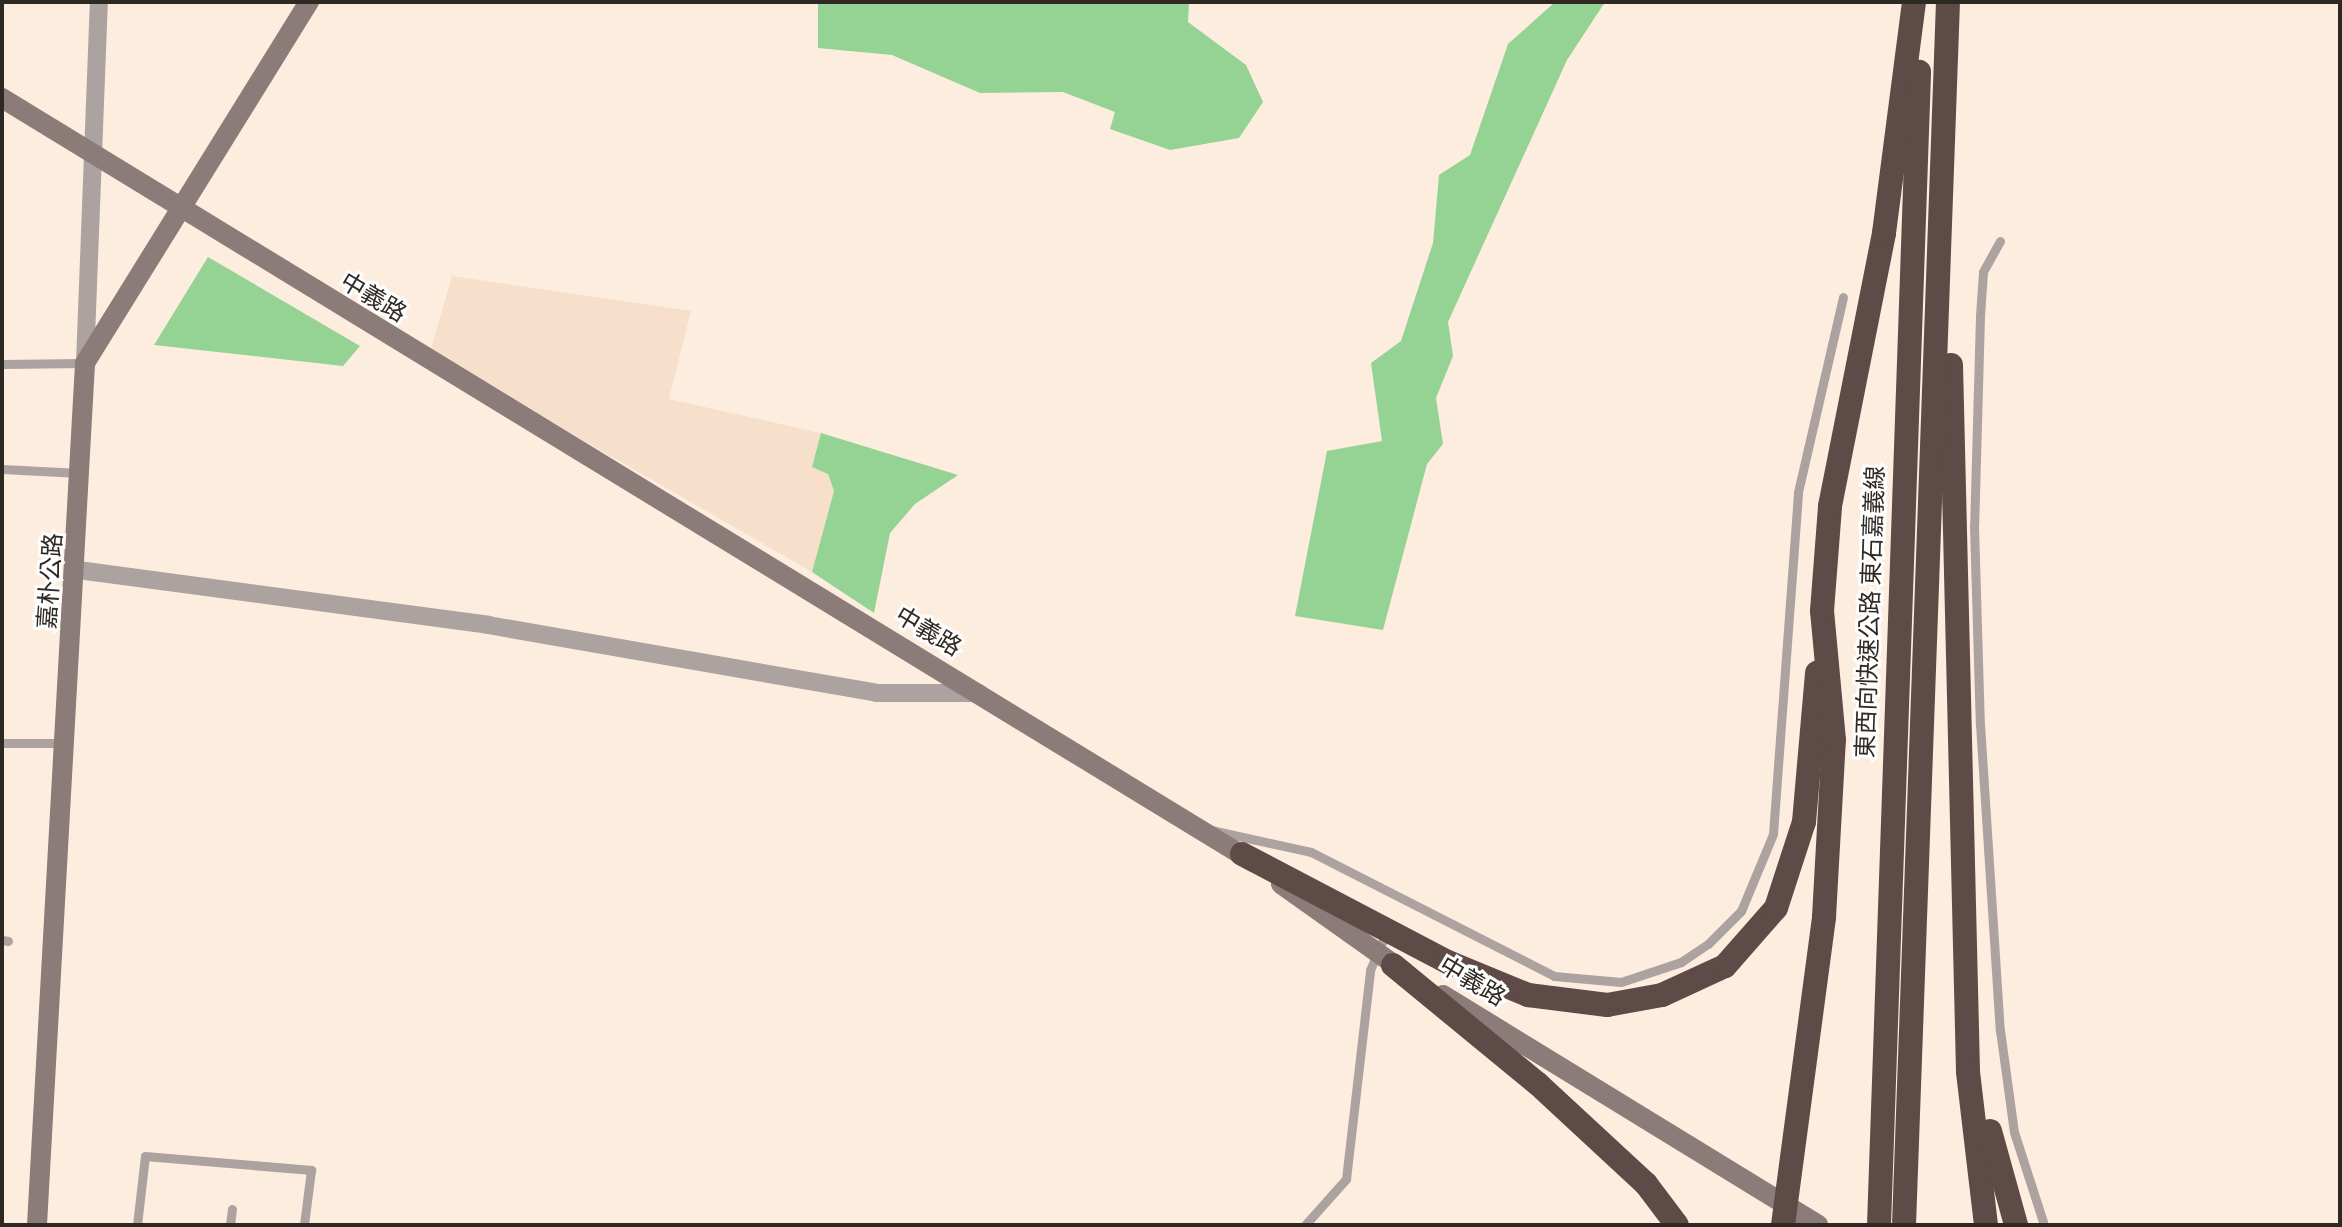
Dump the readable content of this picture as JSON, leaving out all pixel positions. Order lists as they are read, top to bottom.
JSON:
{
  "streets": {
    "highway": ["東西向快速公路 東石嘉義線"],
    "street": ["中義路", "嘉朴公路"]
  }
}
